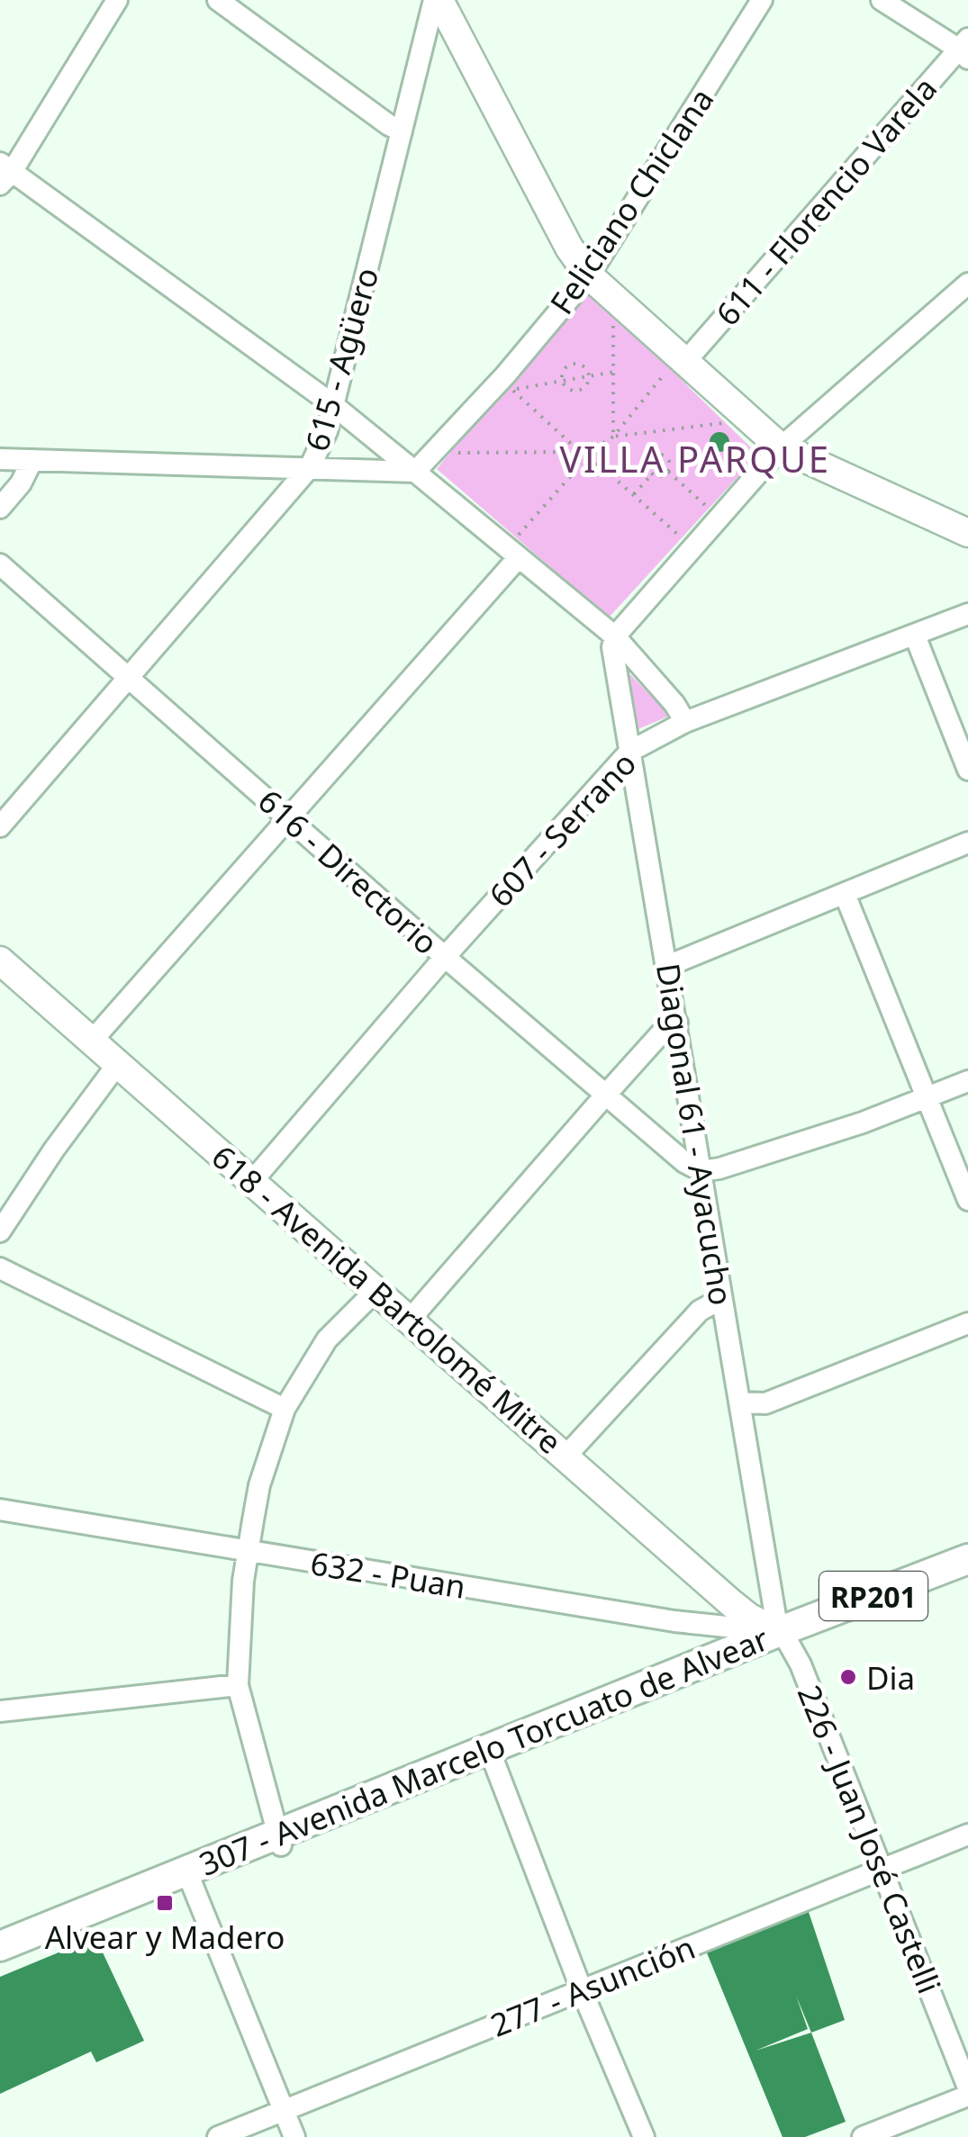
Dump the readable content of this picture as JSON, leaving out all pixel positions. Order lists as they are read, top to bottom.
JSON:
{
  "streets": {
    "main road": ["618 - Avenida Bartolomé Mitre", "RP201", "307 - Avenida Marcelo Torcuato de Alvear"],
    "street": [
      "Feliciano Chiclana",
      "611 - Florencio Varela",
      "615 - Agüero",
      "607 - Serrano",
      "616 - Directorio",
      "Diagonal 61 - Ayacucho",
      "632 - Puan",
      "226 - Juan José Castelli",
      "277 - Asunción"
    ]
  },
  "crossings": [
    ["615 - Agüero", "616 - Directorio"],
    ["607 - Serrano", "616 - Directorio"],
    ["607 - Serrano", "Diagonal 61 - Ayacucho"],
    ["607 - Serrano", "618 - Avenida Bartolomé Mitre"],
    ["616 - Directorio", "Diagonal 61 - Ayacucho"],
    ["Diagonal 61 - Ayacucho", "618 - Avenida Bartolomé Mitre"],
    ["Diagonal 61 - Ayacucho", "632 - Puan"],
    ["Diagonal 61 - Ayacucho", "307 - Avenida Marcelo Torcuato de Alvear"],
    ["Diagonal 61 - Ayacucho", "226 - Juan José Castelli"],
    ["618 - Avenida Bartolomé Mitre", "632 - Puan"],
    ["618 - Avenida Bartolomé Mitre", "307 - Avenida Marcelo Torcuato de Alvear"],
    ["618 - Avenida Bartolomé Mitre", "226 - Juan José Castelli"],
    ["632 - Puan", "307 - Avenida Marcelo Torcuato de Alvear"],
    ["632 - Puan", "226 - Juan José Castelli"],
    ["307 - Avenida Marcelo Torcuato de Alvear", "226 - Juan José Castelli"],
    ["226 - Juan José Castelli", "277 - Asunción"]
  ],
  "districts": ["VILLA PARQUE"],
  "places": {
    "other": ["Dia"],
    "transit": ["Alvear y Madero"]
  }
}
